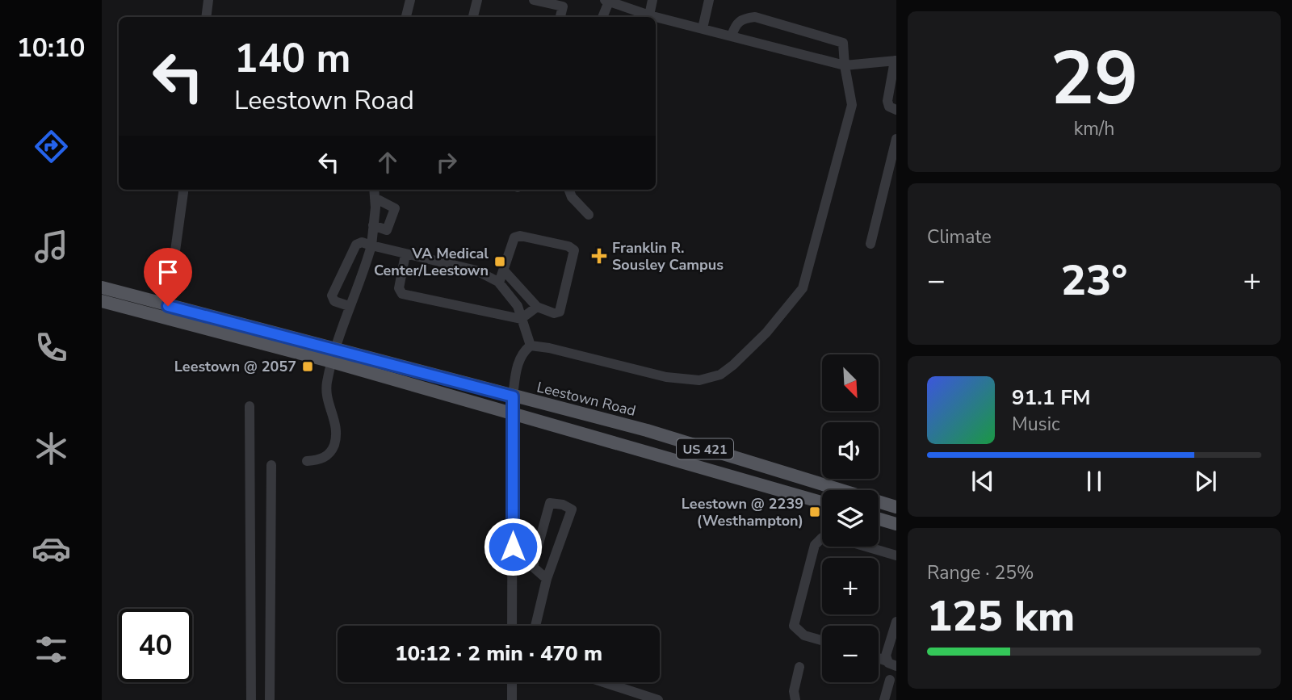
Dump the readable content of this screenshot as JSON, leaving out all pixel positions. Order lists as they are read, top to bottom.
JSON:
{
  "streets": {
    "main road": ["Leestown Road", "US 421"]
  },
  "places": {
    "health": ["Franklin R. Sousley Campus"],
    "transit": ["VA Medical Center/Leestown", "Leestown @ 2057", "Leestown @ 2239 (Westhampton)"]
  },
  "north": "bottom right",
  "page": {
    "tabs": "10:10",
    "tile": [
      ["29", "km/h"],
      "Climate",
      ["Range · 25%", "125 km"]
    ],
    "turn": ["140 m", "Leestown Road"],
    "heat": ["−", "23°", "+"],
    "map_buttons": ["+", "−"],
    "song": ["91.1 FM", "Music"],
    "limit": "40",
    "trip": "10:12 · 2 min · 470 m"
  }
}
